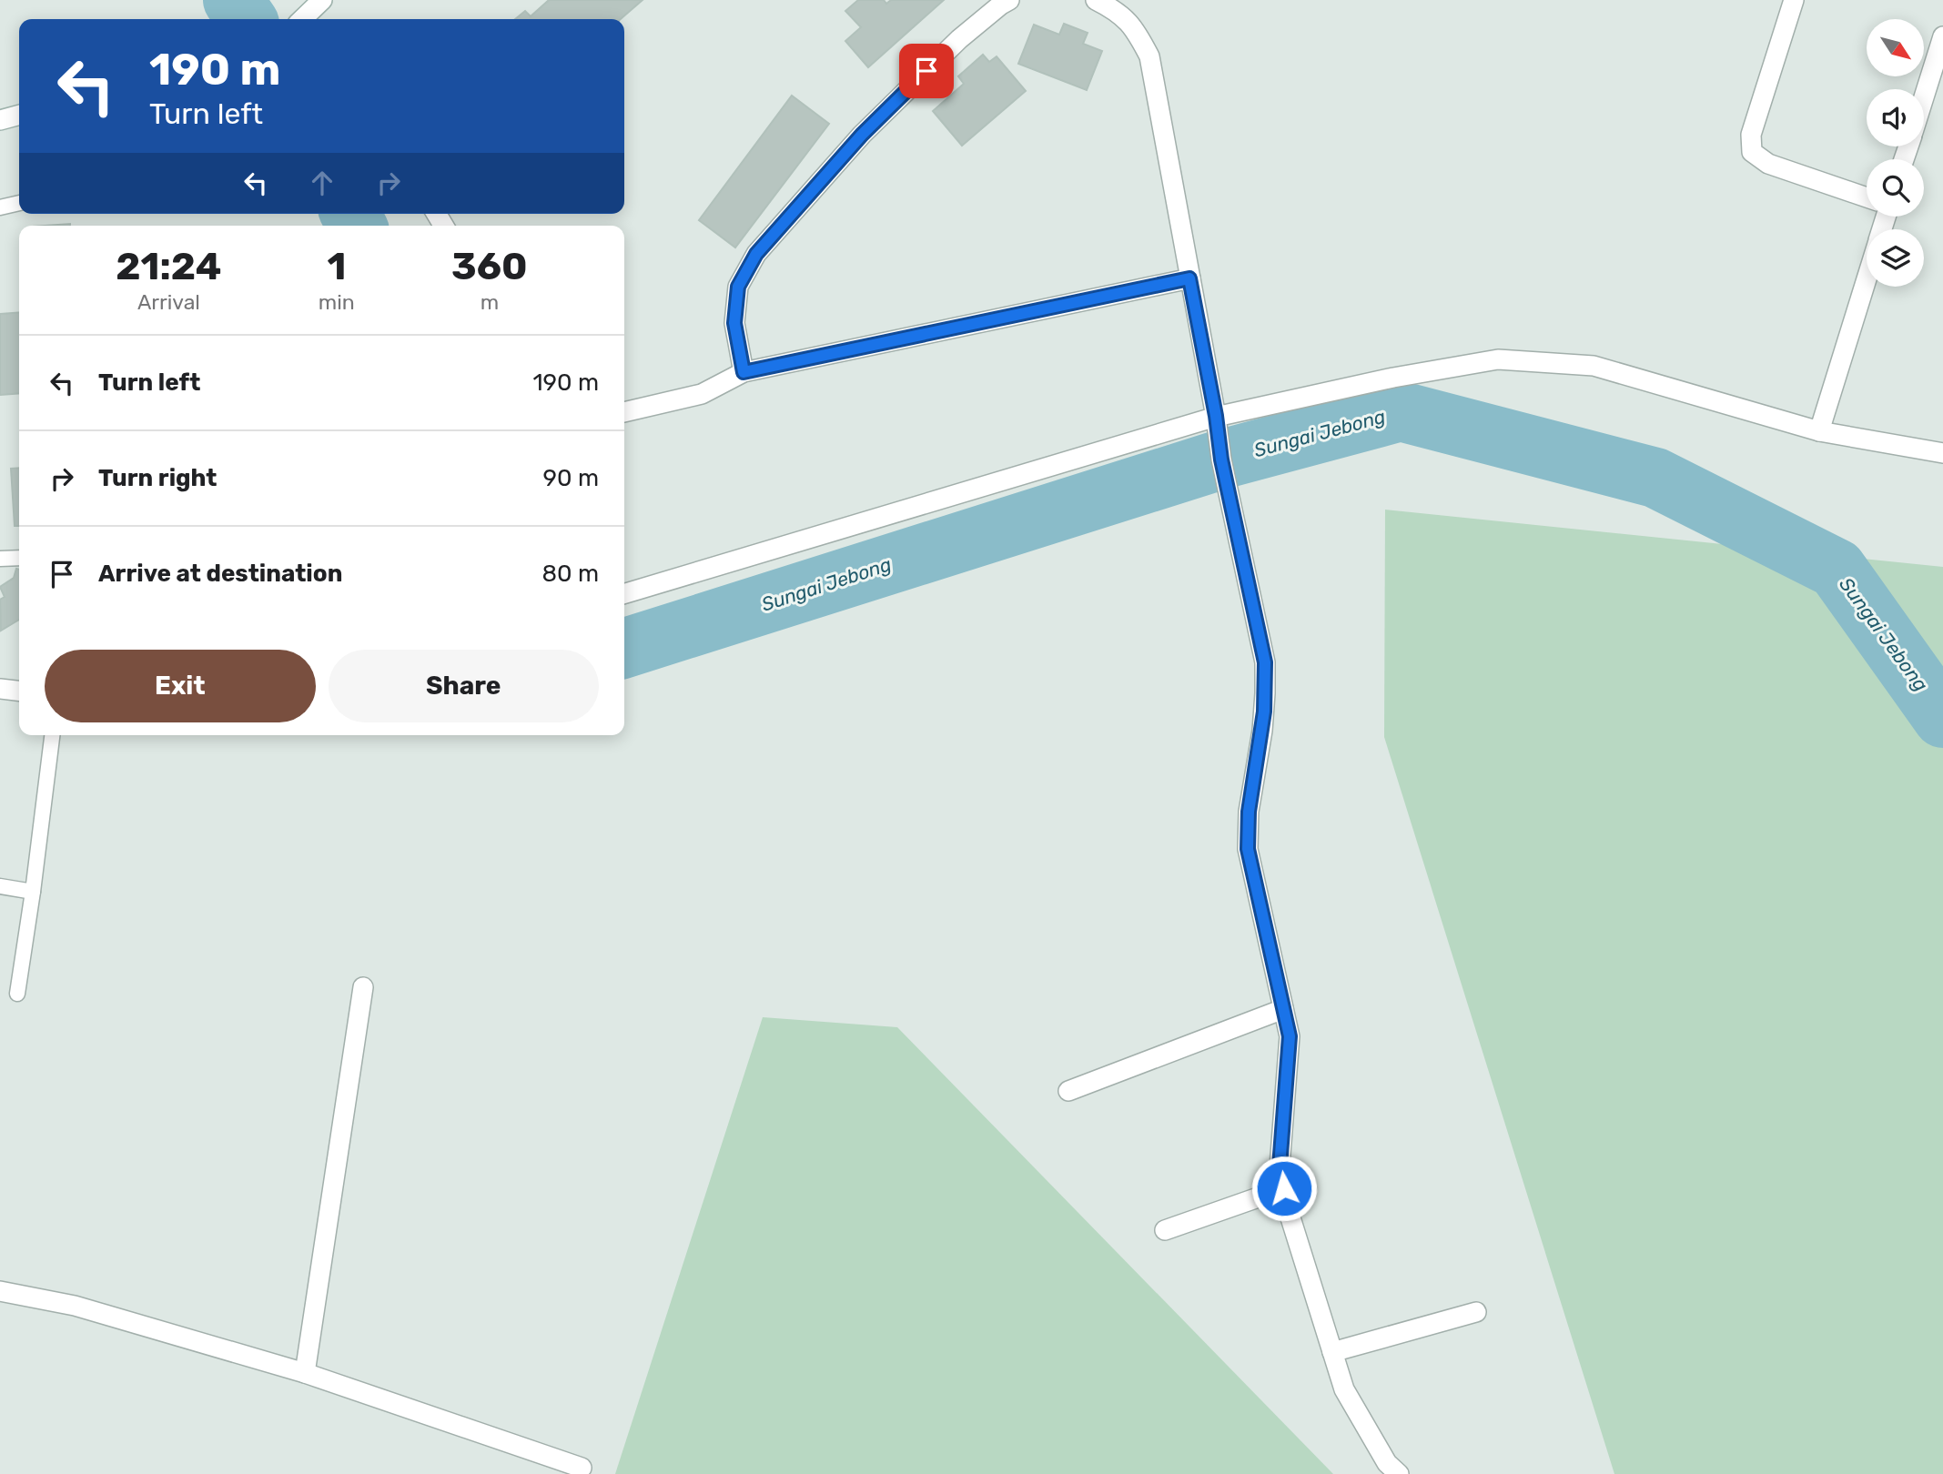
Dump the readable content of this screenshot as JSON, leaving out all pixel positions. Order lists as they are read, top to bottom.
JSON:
{
  "water": ["Sungai Jebong"],
  "north": "bottom right",
  "page": {
    "turn": ["190 m", "Turn left"],
    "eta": [
      "21:24",
      "Arrival",
      "1",
      "min",
      "360",
      "m"
    ],
    "list": [
      {
        "name": "Turn left",
        "value": "190 m"
      },
      {
        "name": "Turn right",
        "value": "90 m"
      },
      {
        "name": "Arrive at destination",
        "value": "80 m"
      }
    ],
    "buttons": ["Exit", "Share"]
  }
}
